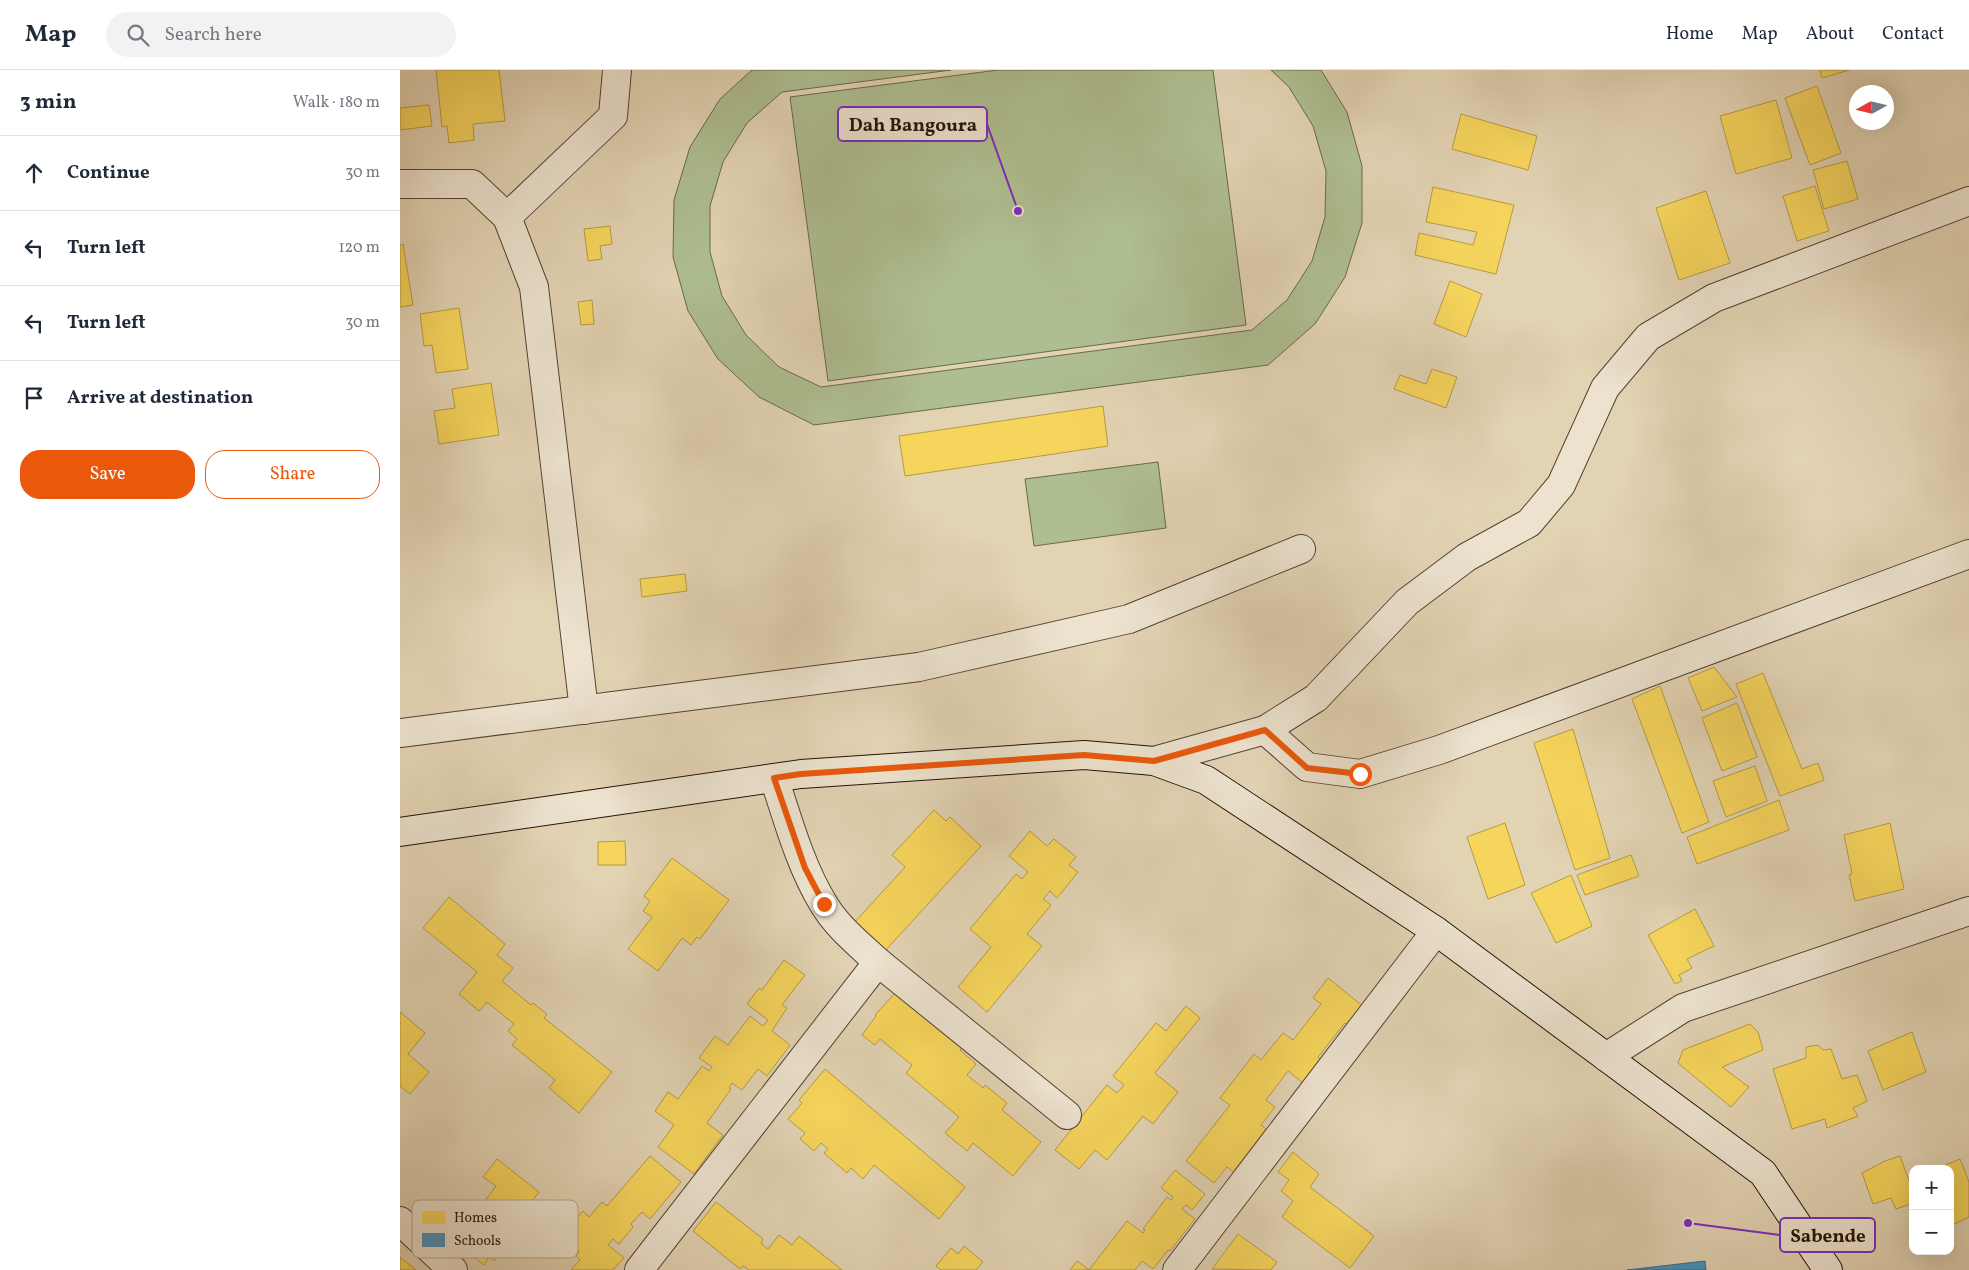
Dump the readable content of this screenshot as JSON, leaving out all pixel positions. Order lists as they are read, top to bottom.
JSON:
{
  "places": ["Dah Bangoura", "Sabende"],
  "legend": ["Homes", "Schools"],
  "north": "left",
  "page": {
    "header": "Map",
    "search": "Search here",
    "nav": [
      "Home",
      "Map",
      "About",
      "Contact"
    ],
    "heading": ["3 min", "Walk · 180 m"],
    "list": [
      ["Continue", "30 m"],
      ["Turn left", "120 m"],
      ["Turn left", "30 m"],
      "Arrive at destination"
    ],
    "buttons": ["Save", "Share"],
    "map_buttons": ["+", "−"]
  }
}
